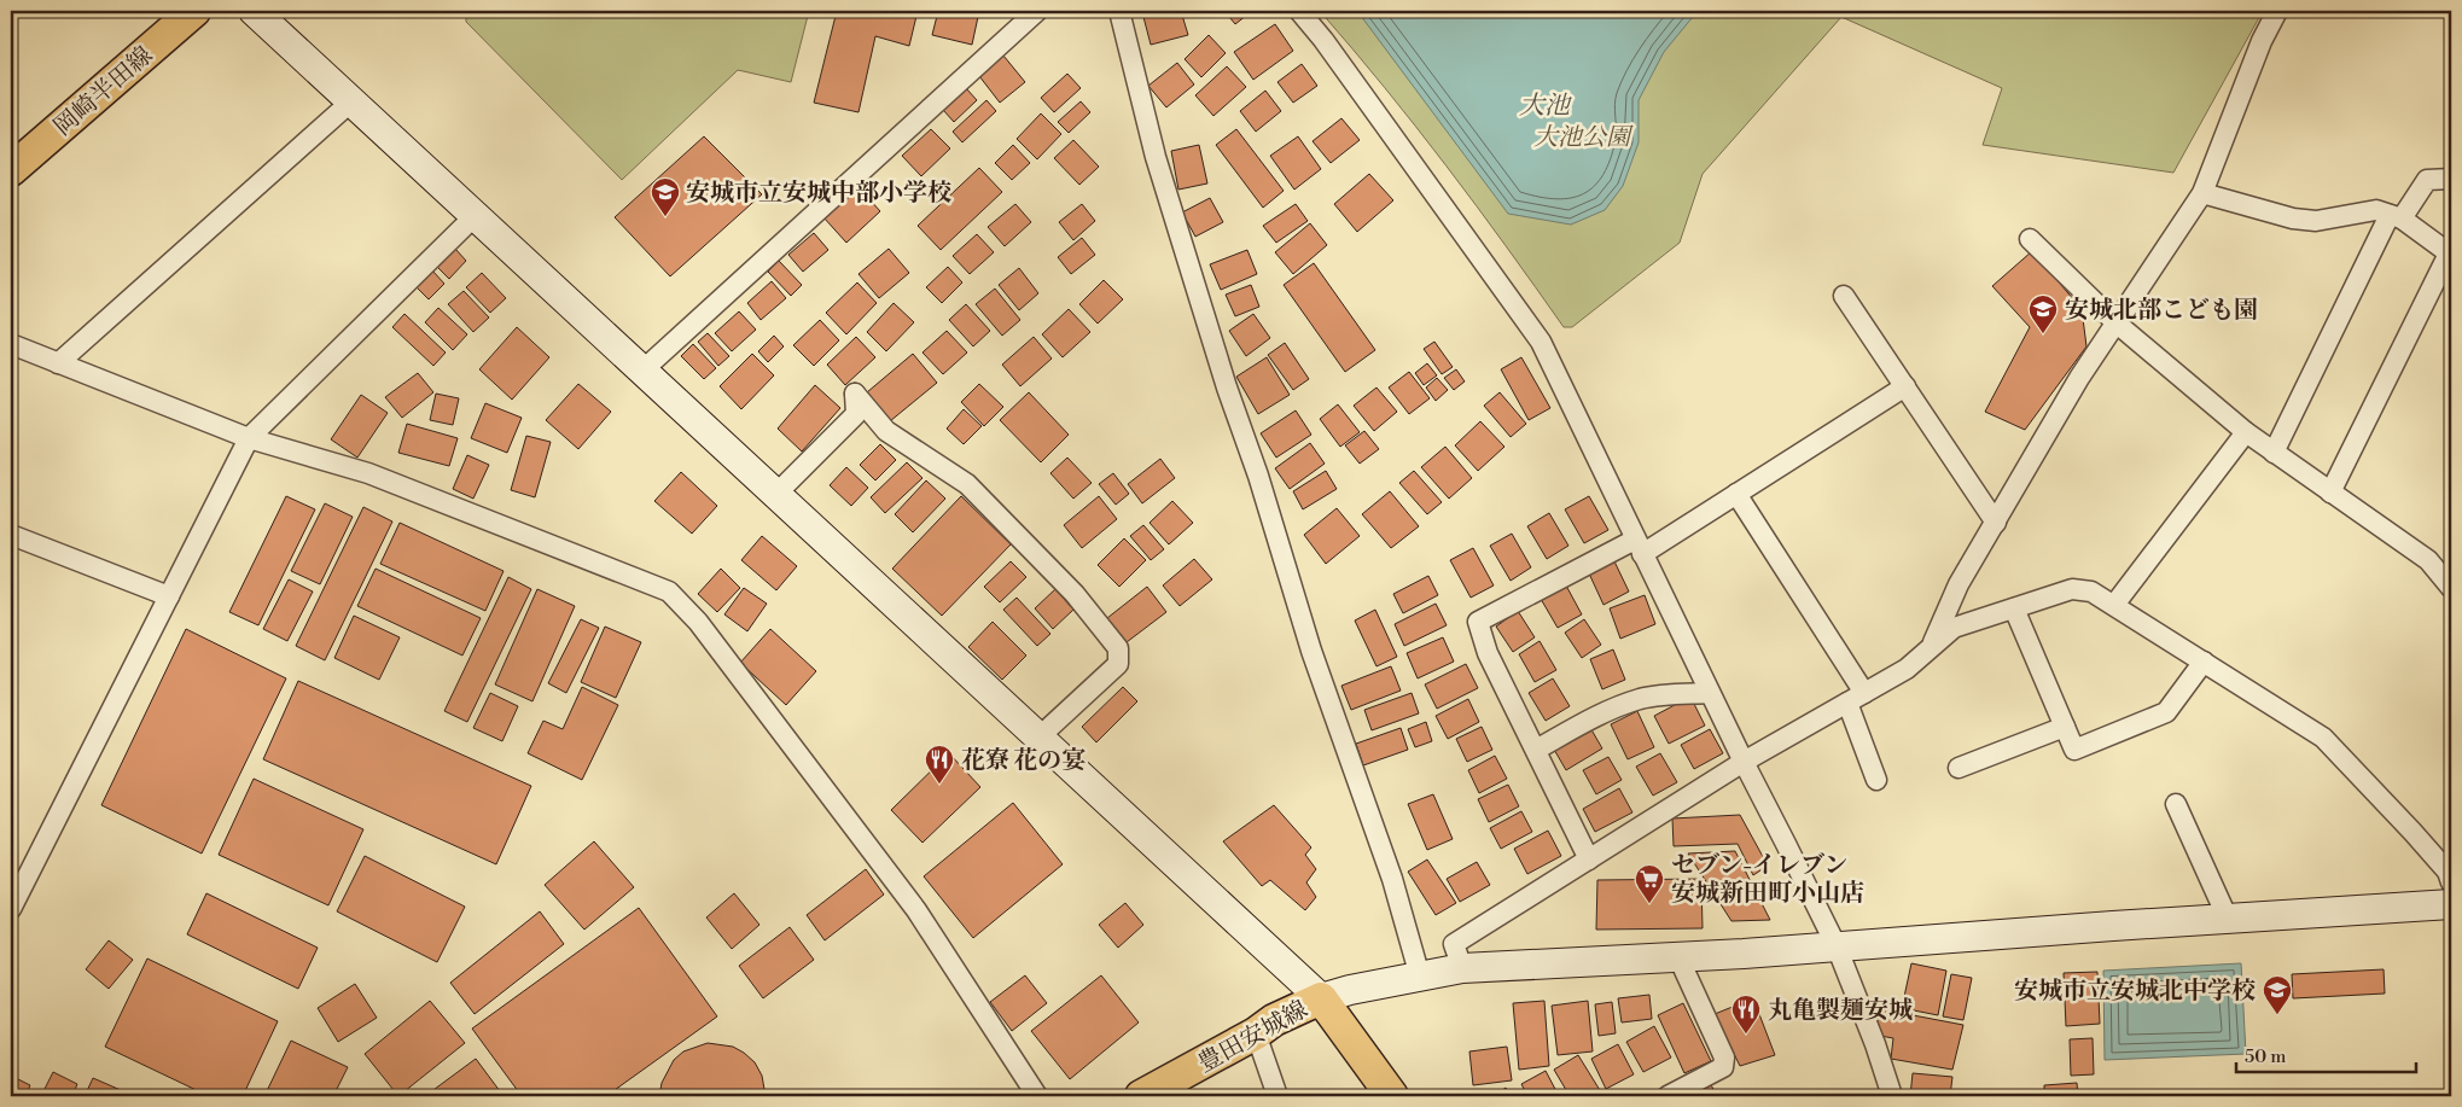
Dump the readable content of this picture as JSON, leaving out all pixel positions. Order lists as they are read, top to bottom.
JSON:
{
  "streets": {
    "main road": ["岡崎半田線", "豊田安城線"]
  },
  "water": ["大池"],
  "parks": ["大池公園"],
  "places": {
    "school or university": ["安城市立安城中部小学校", "安城北部こども園", "安城市立安城北中学校"],
    "restaurant": ["花寮 花の宴", "丸亀製麺安城"],
    "supermarket": ["セブン-イレブン 安城新田町小山店"]
  },
  "scale_bar": "50 m"
}
